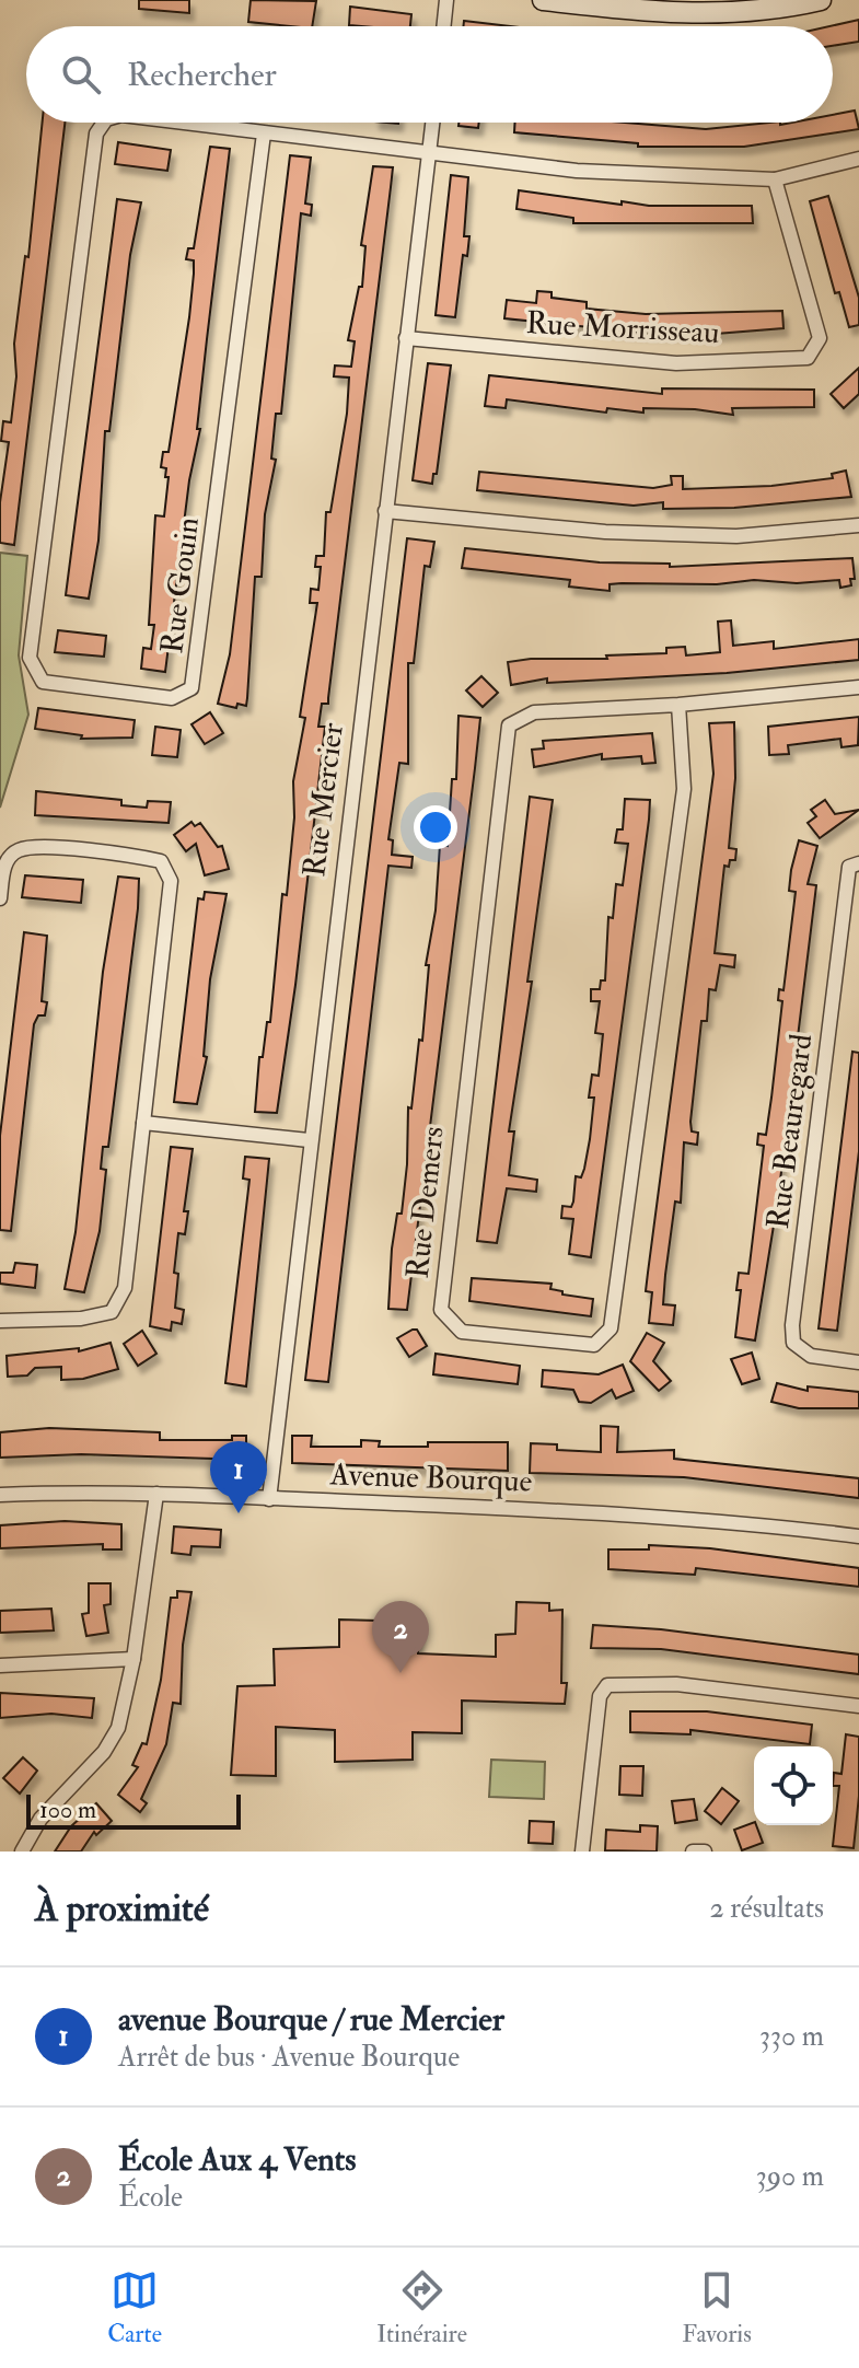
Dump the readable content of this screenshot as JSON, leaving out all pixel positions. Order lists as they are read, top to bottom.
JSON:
{
  "streets": {
    "street": [
      "Rue Morrisseau",
      "Rue Gouin",
      "Rue Mercier",
      "Rue Beauregard",
      "Rue Demers",
      "Avenue Bourque"
    ]
  },
  "crossings": [
    ["Rue Morrisseau", "Rue Gouin"],
    ["Rue Morrisseau", "Rue Mercier"],
    ["Rue Gouin", "Rue Mercier"],
    ["Rue Mercier", "Avenue Bourque"]
  ],
  "scale_bar": "100 m",
  "page": {
    "search": "Rechercher",
    "pins": ["1", "2"],
    "scale": "100 m",
    "heading": ["À proximité", "2 résultats"],
    "list": [
      {
        "mark": "1",
        "name": "avenue Bourque / rue Mercier",
        "note": "Arrêt de bus · Avenue Bourque",
        "value": "330 m"
      },
      {
        "mark": "2",
        "name": "École Aux 4 Vents",
        "note": "École",
        "value": "390 m"
      }
    ],
    "nav": ["Carte", "Itinéraire", "Favoris"]
  }
}
